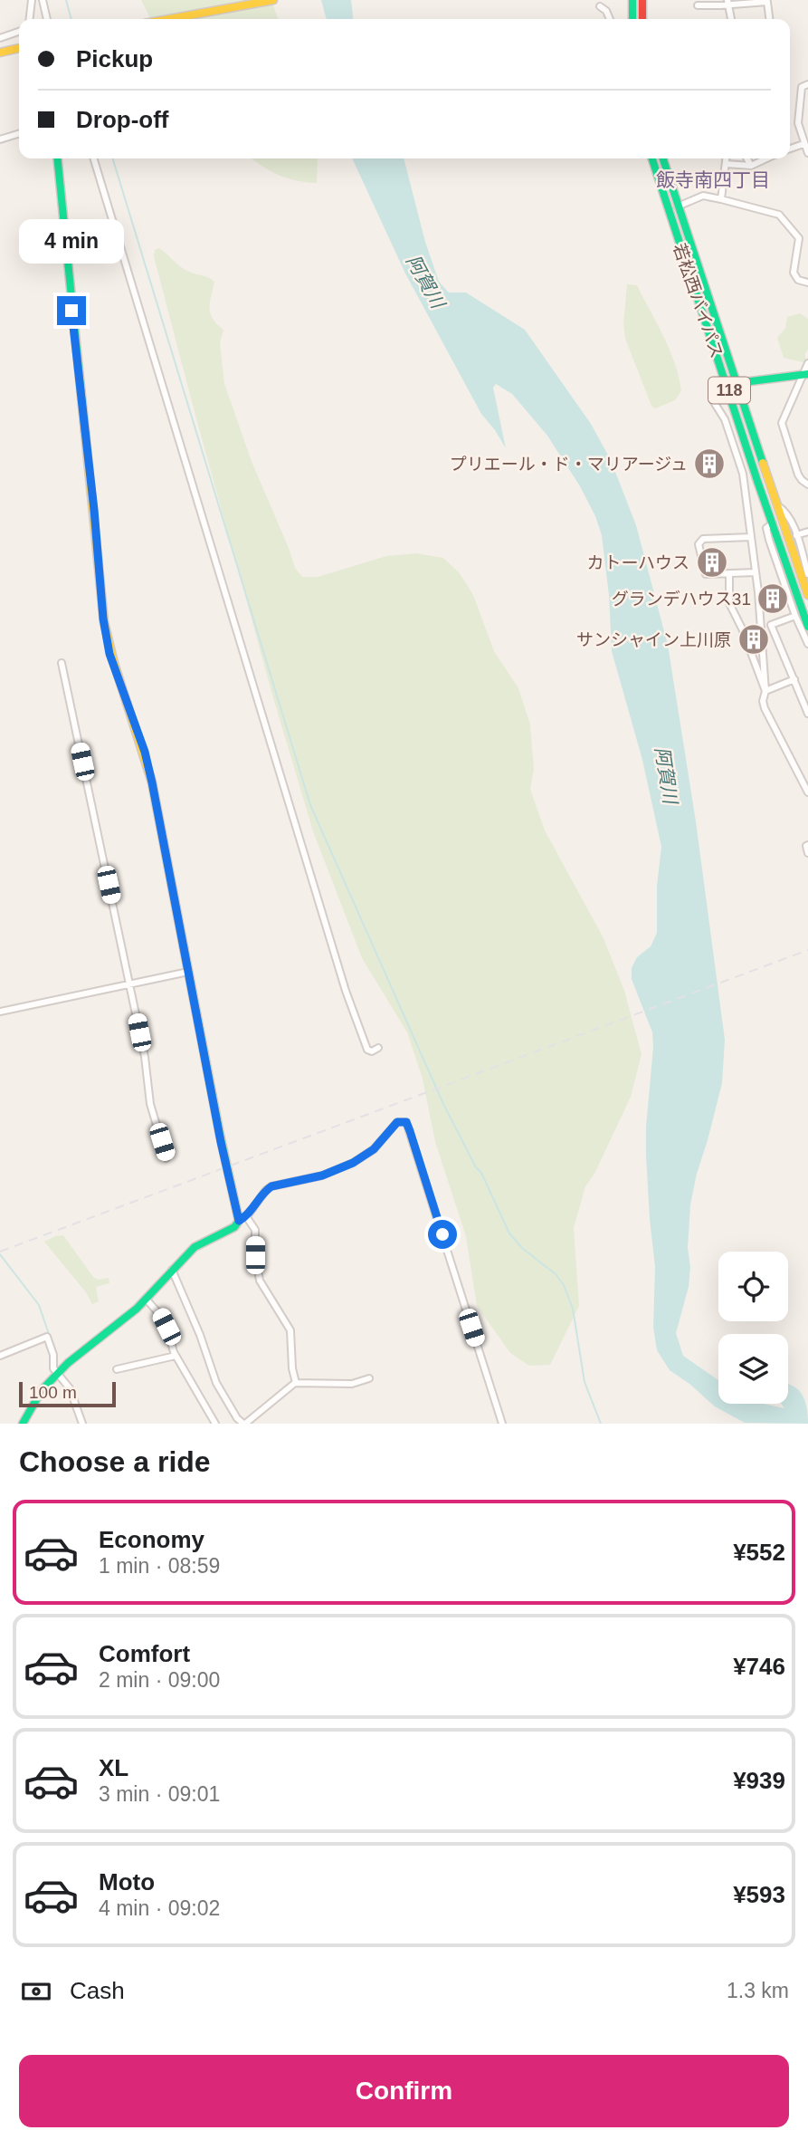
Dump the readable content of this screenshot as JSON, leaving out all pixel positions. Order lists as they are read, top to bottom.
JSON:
{
  "streets": {
    "main road": ["若松西バイパス", "118"]
  },
  "districts": ["飯寺南四丁目"],
  "water": ["阿賀川"],
  "places": {
    "building": [
      "プリエール・ド・マリアージュ",
      "カトーハウス",
      "グランデハウス31",
      "サンシャイン上川原"
    ]
  },
  "scale_bar": "100 m",
  "page": {
    "banner": ["Pickup", "Drop-off"],
    "bubble": "4 min",
    "scale": "100 m",
    "heading": "Choose a ride",
    "list": [
      {
        "name": "Economy",
        "note": "1 min · 08:59",
        "value": "¥552"
      },
      {
        "name": "Comfort",
        "note": "2 min · 09:00",
        "value": "¥746"
      },
      {
        "name": "XL",
        "note": "3 min · 09:01",
        "value": "¥939"
      },
      {
        "name": "Moto",
        "note": "4 min · 09:02",
        "value": "¥593"
      }
    ],
    "pay": ["Cash", "1.3 km"],
    "buttons": "Confirm"
  }
}
